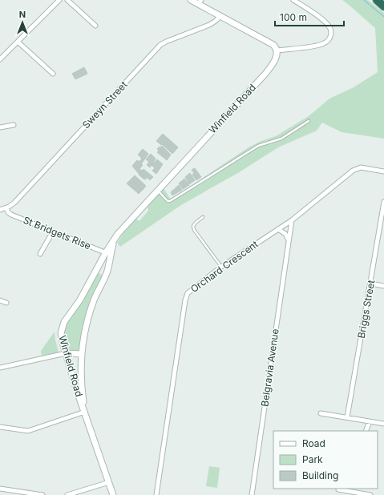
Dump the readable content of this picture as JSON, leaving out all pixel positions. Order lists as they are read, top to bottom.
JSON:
{
  "streets": {
    "street": [
      "Sweyn Street",
      "Winfield Road",
      "St Bridgets Rise",
      "Orchard Crescent",
      "Briggs Street",
      "Belgravia Avenue"
    ]
  },
  "crossings": [
    ["Sweyn Street", "St Bridgets Rise"],
    ["Winfield Road", "St Bridgets Rise"],
    ["Orchard Crescent", "Belgravia Avenue"]
  ],
  "legend": ["Road", "Park", "Building"],
  "scale_bar": "100 m",
  "north": "top"
}
